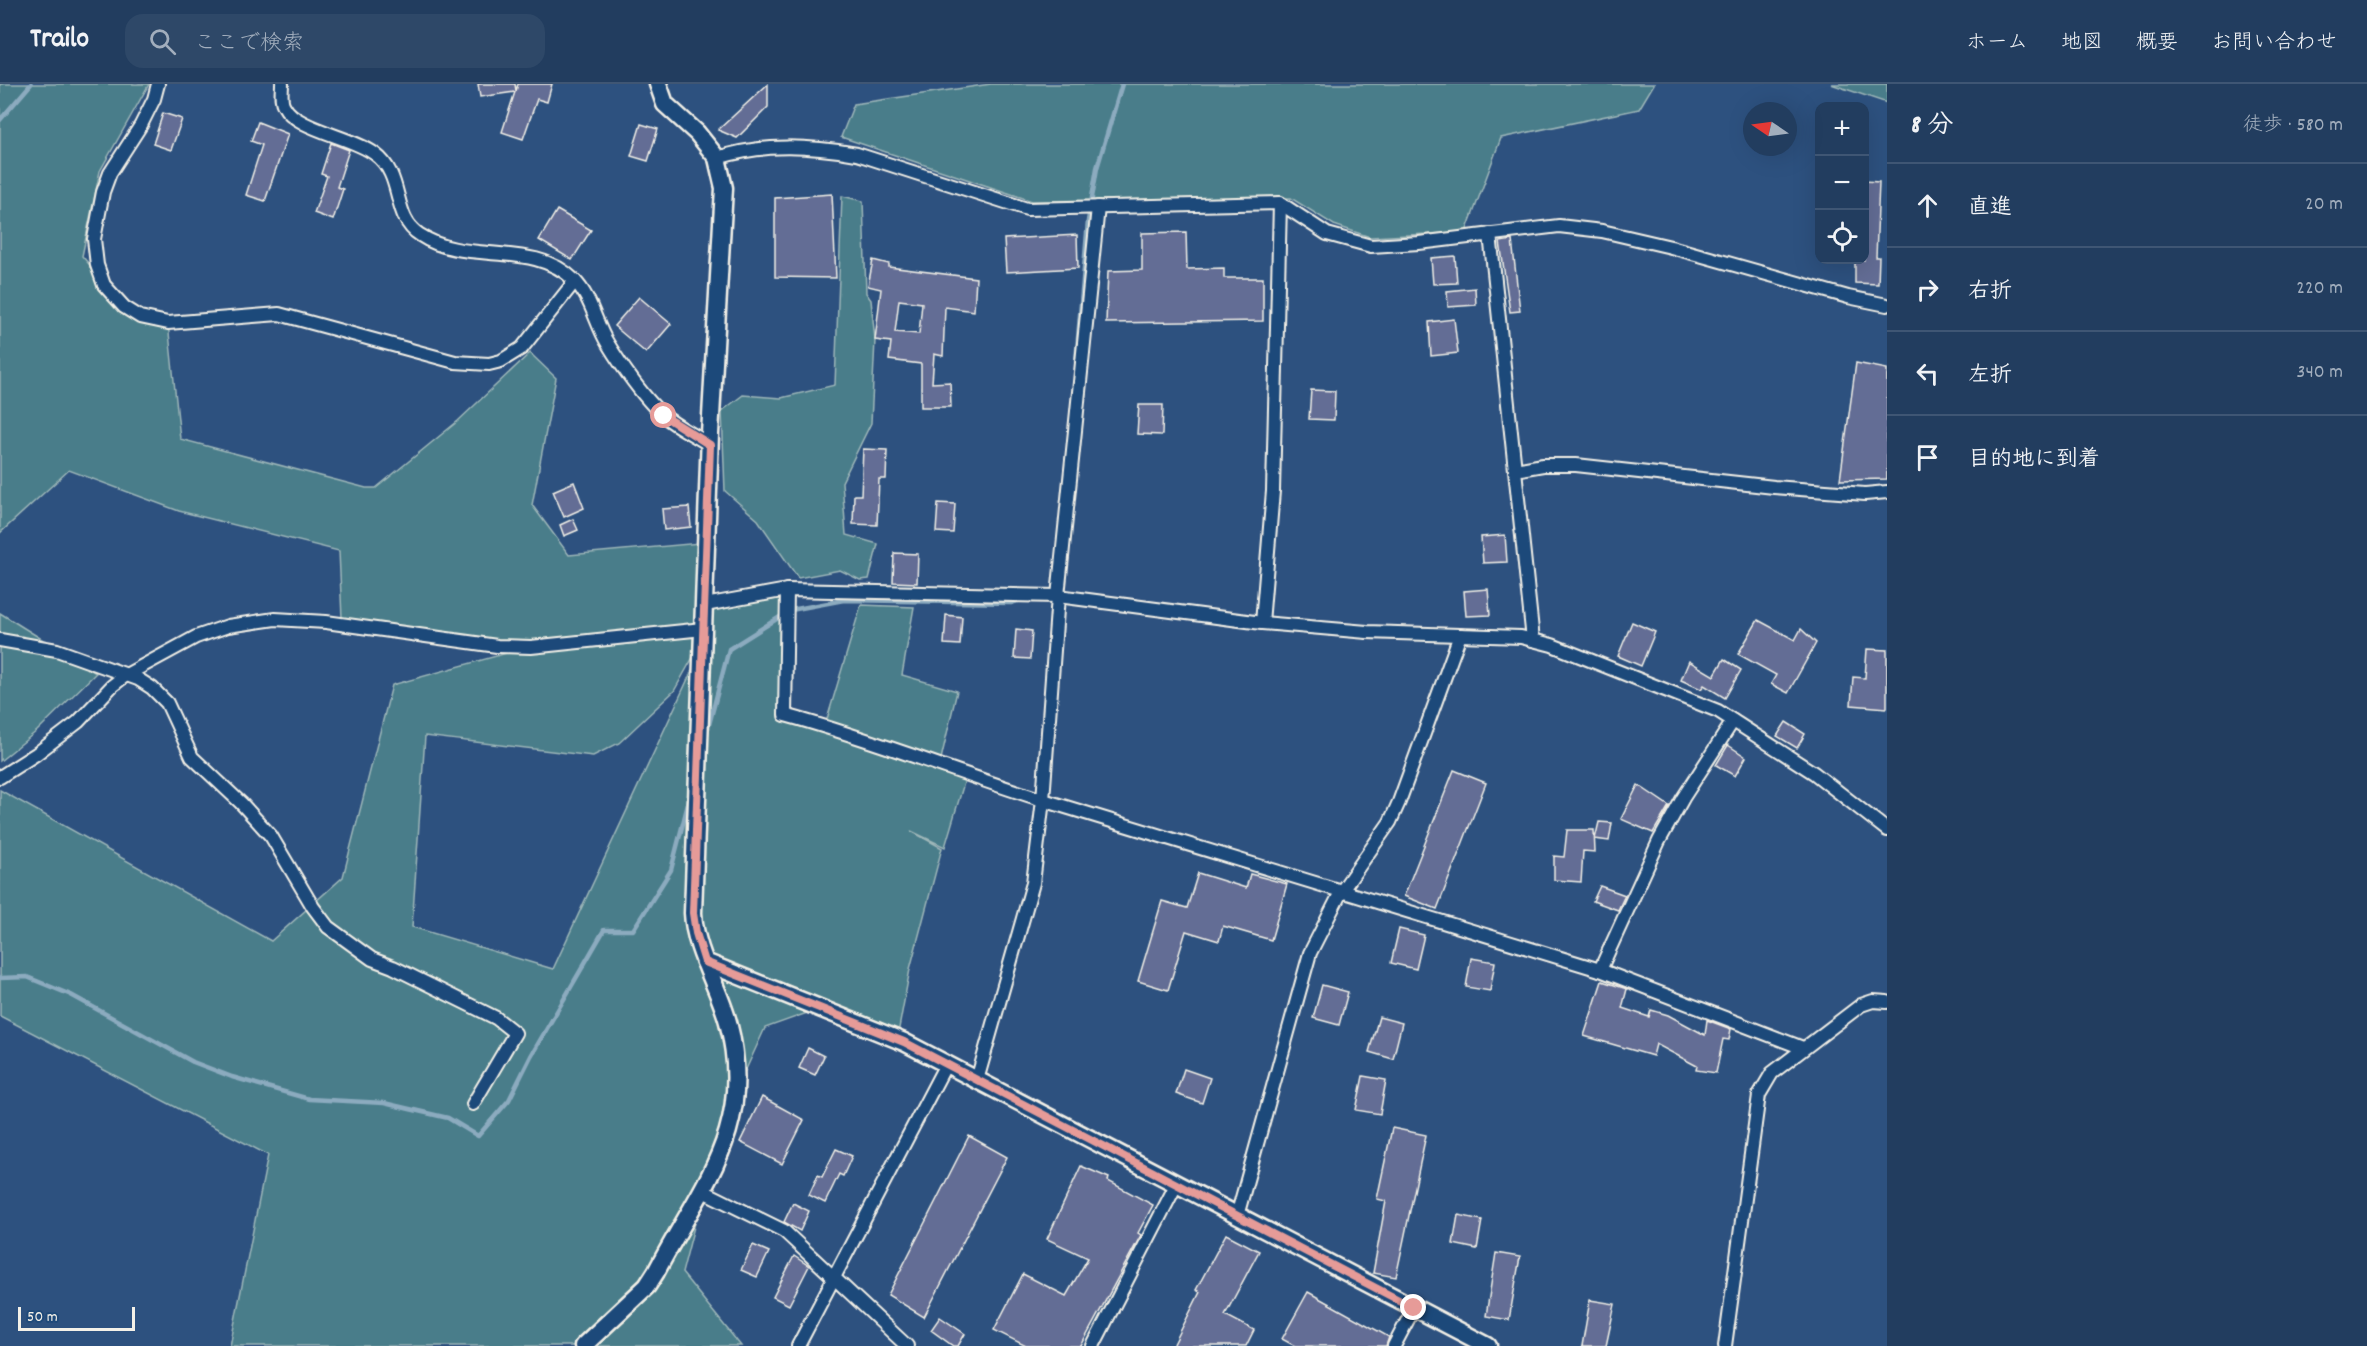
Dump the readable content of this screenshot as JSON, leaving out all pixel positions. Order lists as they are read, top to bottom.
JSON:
{
  "scale_bar": "50 m",
  "north": "left",
  "page": {
    "header": "Trailo",
    "search": "ここで検索",
    "nav": [
      "ホーム",
      "地図",
      "概要",
      "お問い合わせ"
    ],
    "heading": ["8 分", "徒歩 · 580 m"],
    "map_buttons": ["+", "−"],
    "list": [
      ["直進", "20 m"],
      ["右折", "220 m"],
      ["左折", "340 m"],
      "目的地に到着"
    ],
    "scale": "50 m"
  }
}
